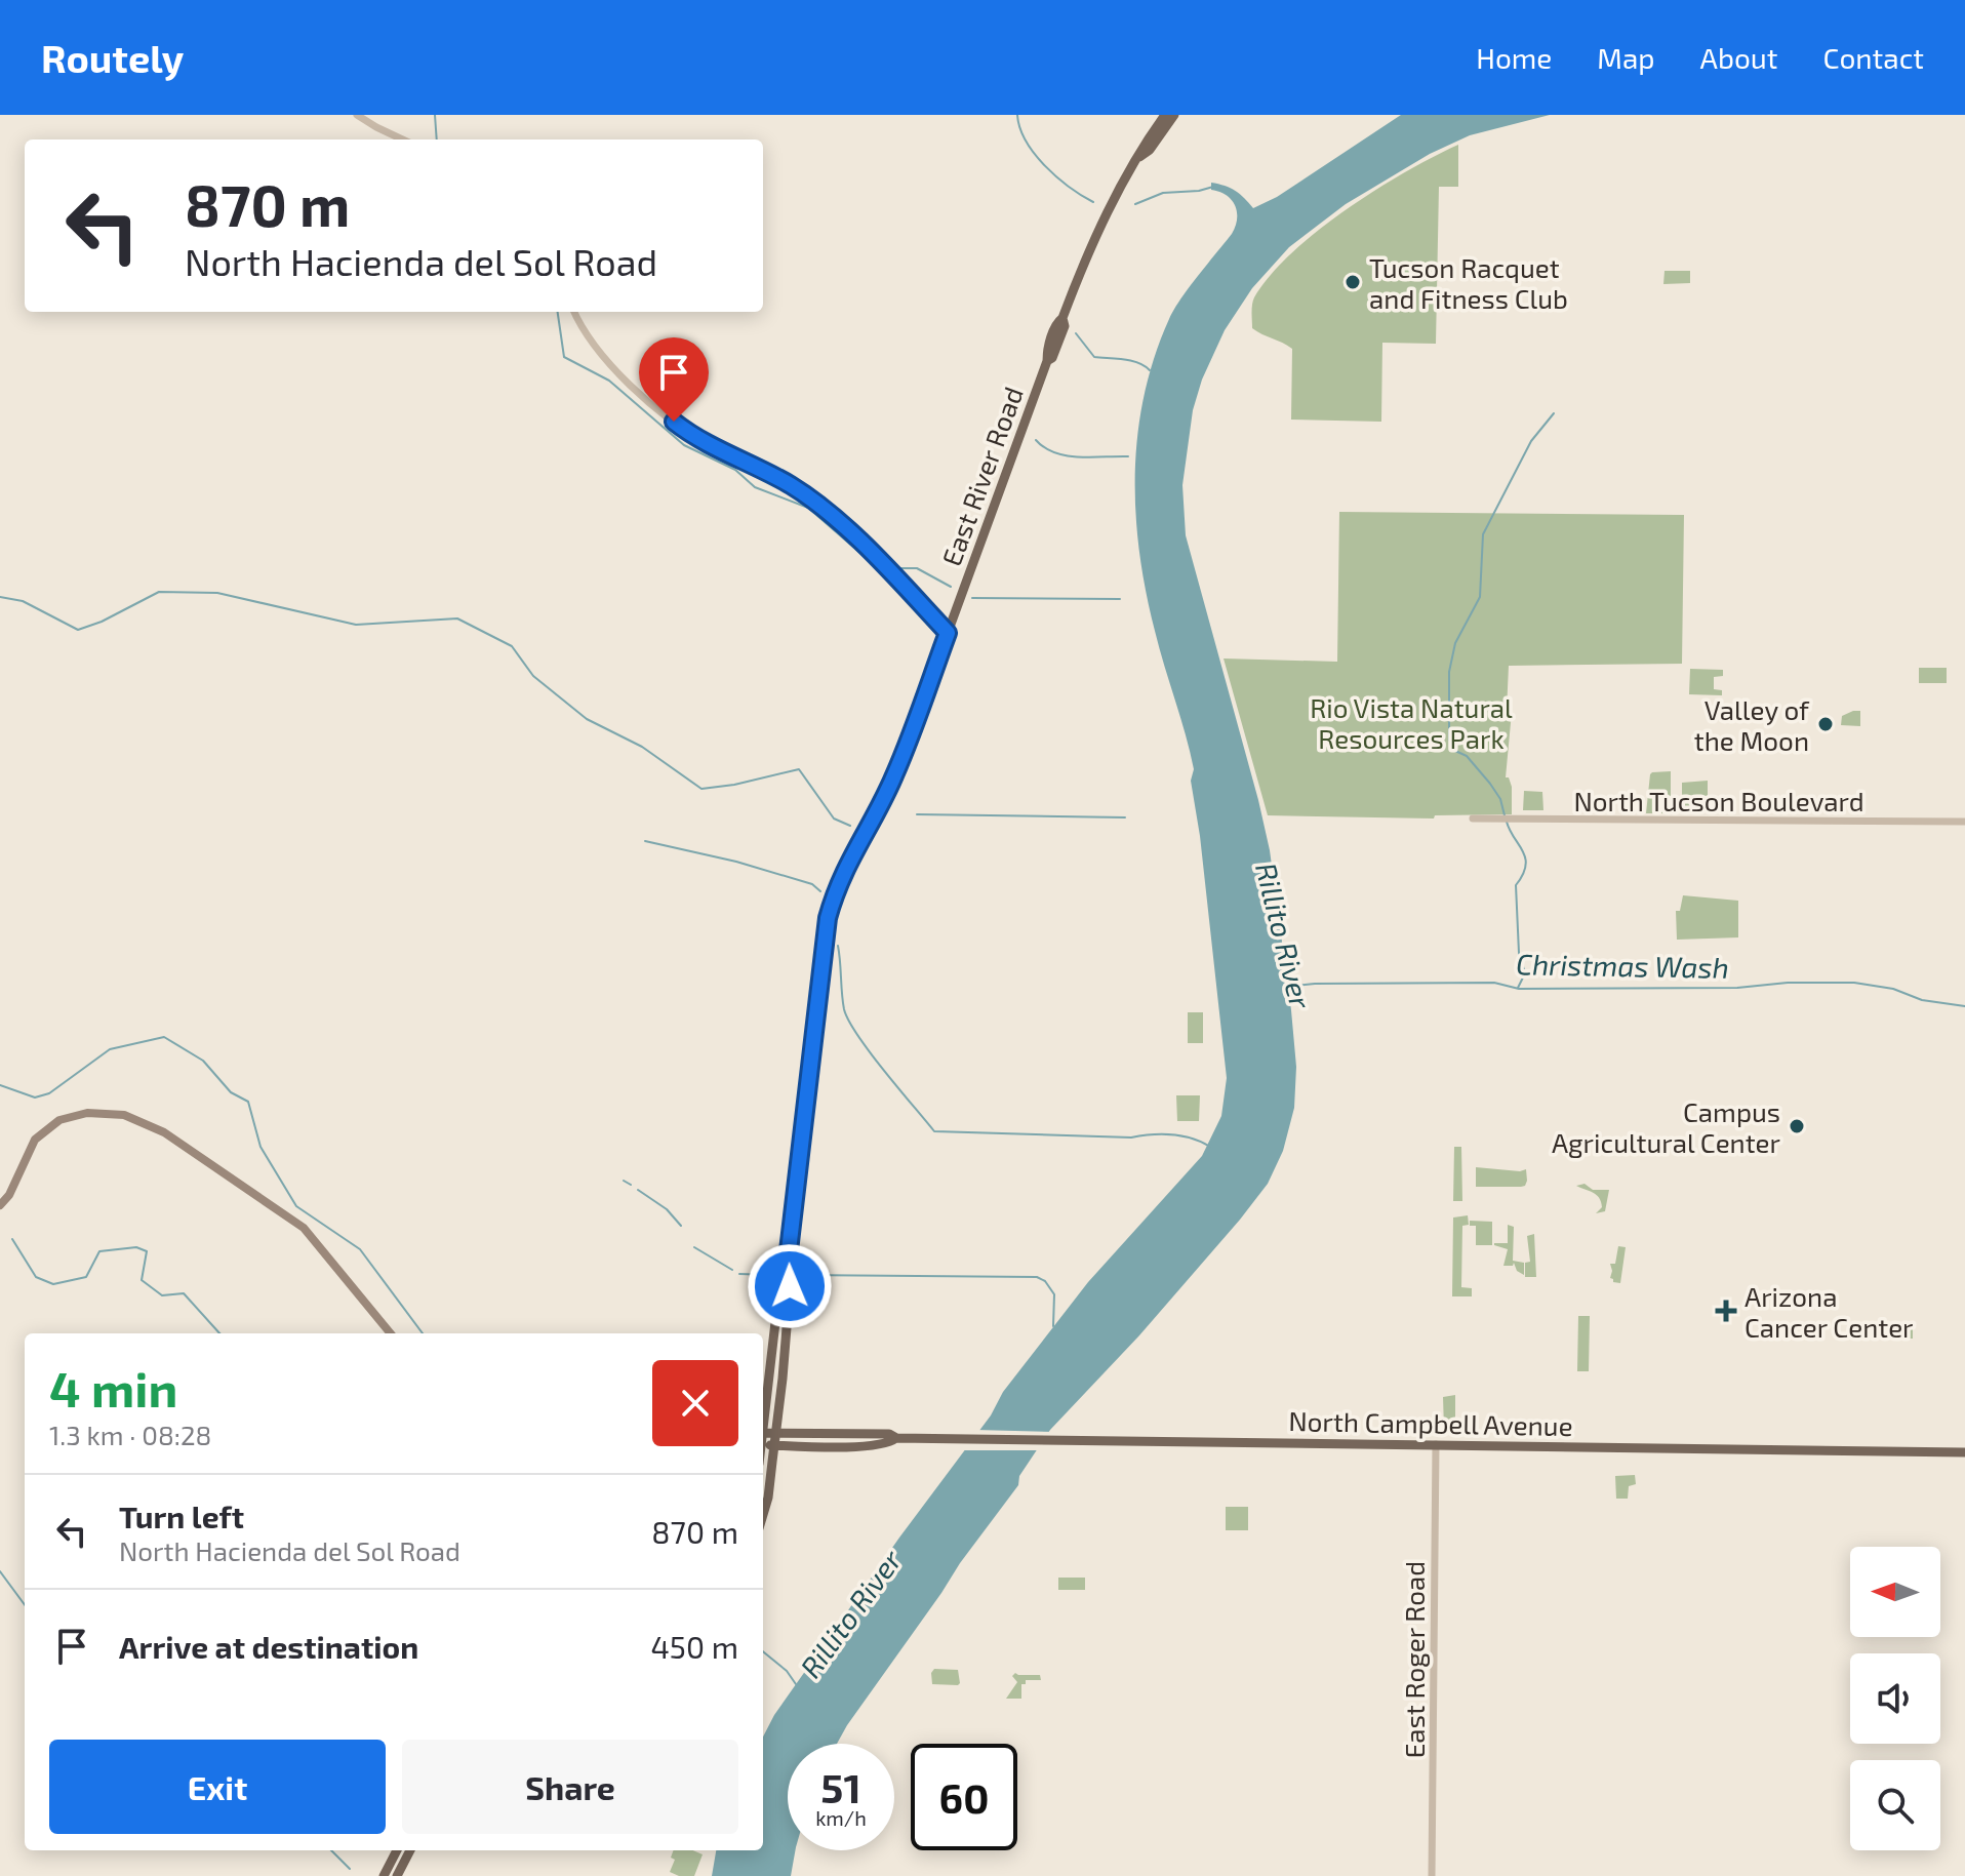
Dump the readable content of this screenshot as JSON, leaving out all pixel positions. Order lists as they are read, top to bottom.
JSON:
{
  "streets": {
    "main road": ["East River Road", "North Campbell Avenue"],
    "street": ["North Tucson Boulevard", "East Roger Road"]
  },
  "crossings": [
    ["East River Road", "North Campbell Avenue"],
    ["North Campbell Avenue", "East Roger Road"]
  ],
  "water": ["Rillito River", "Christmas Wash"],
  "parks": ["Rio Vista Natural Resources Park"],
  "places": {
    "other": ["Tucson Racquet and Fitness Club", "Valley of the Moon", "Campus Agricultural Center"],
    "health": ["Arizona Cancer Center"]
  },
  "north": "left",
  "page": {
    "header": "Routely",
    "nav": [
      "Home",
      "Map",
      "About",
      "Contact"
    ],
    "turn": ["870 m", "North Hacienda del Sol Road"],
    "heading": ["4 min", "1.3 km · 08:28"],
    "list": [
      {
        "name": "Turn left",
        "note": "North Hacienda del Sol Road",
        "value": "870 m"
      },
      {
        "name": "Arrive at destination",
        "value": "450 m"
      }
    ],
    "buttons": ["Exit", "Share"],
    "speed": "51 km/h",
    "limit": "60"
  }
}
